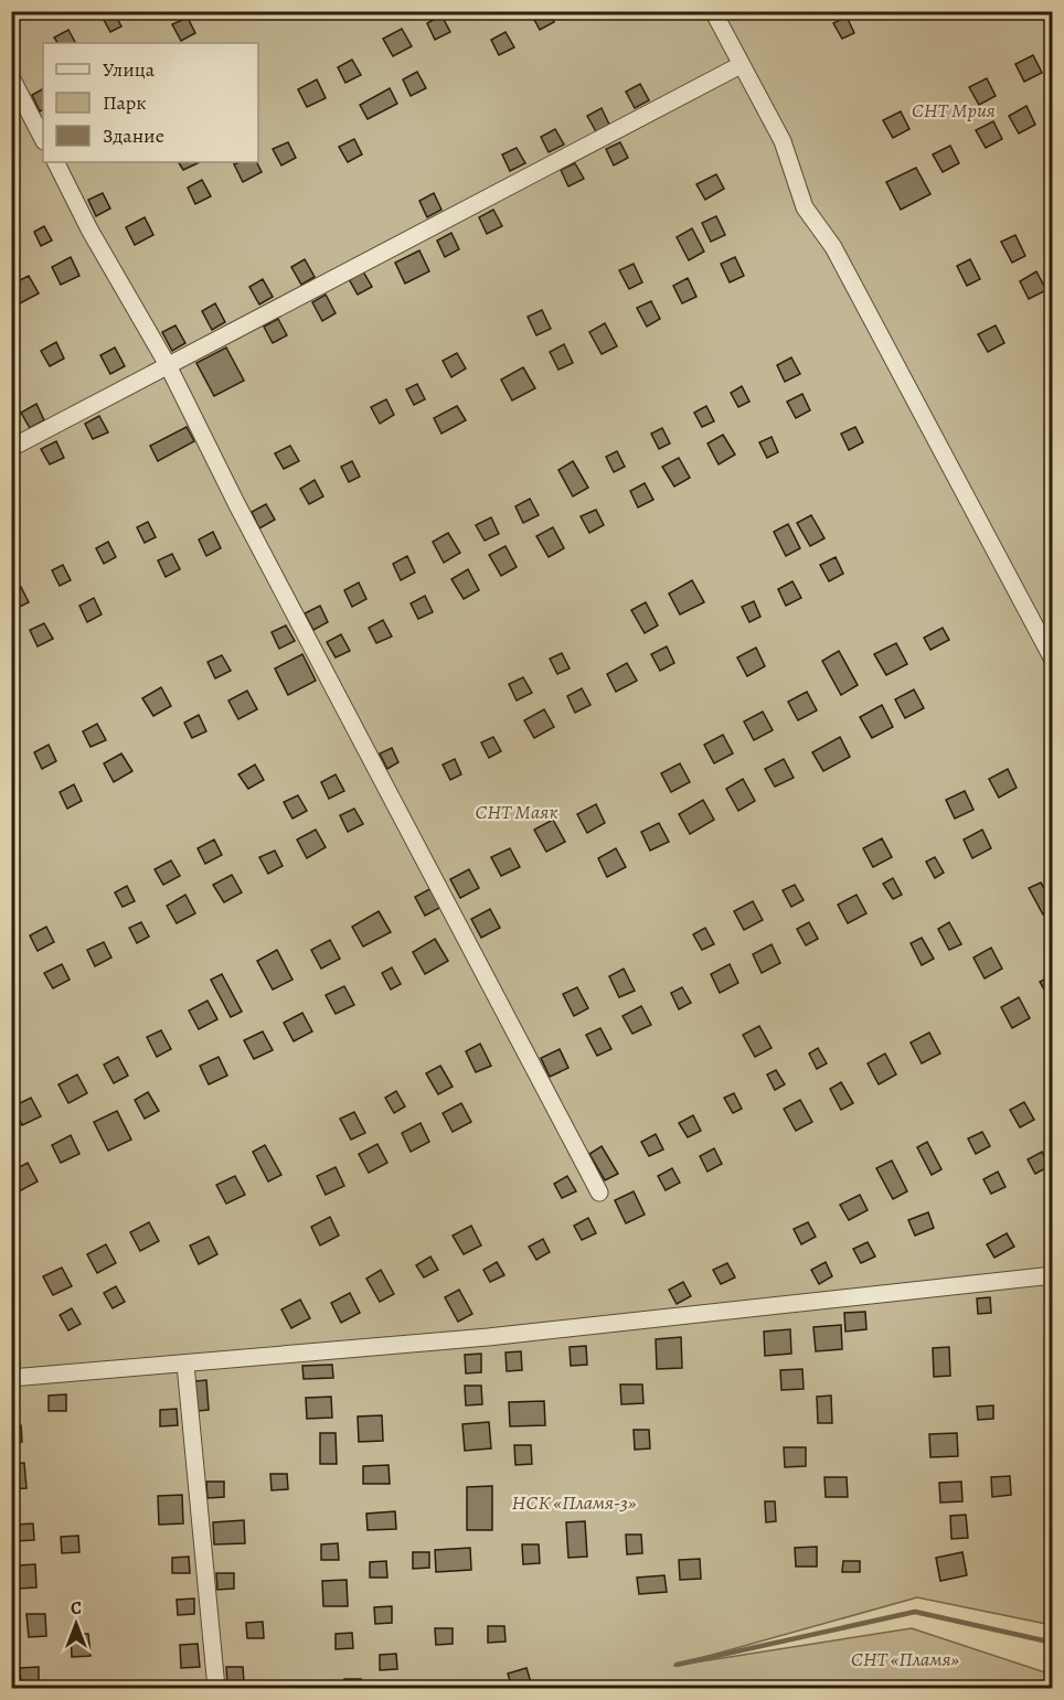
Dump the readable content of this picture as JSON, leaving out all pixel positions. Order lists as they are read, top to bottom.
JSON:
{
  "parks": [
    "СНТ Мрия",
    "СНТ Маяк",
    "НСК «Пламя-3»",
    "СНТ «Пламя»"
  ],
  "legend": ["Улица", "Парк", "Здание"],
  "north": "top"
}
